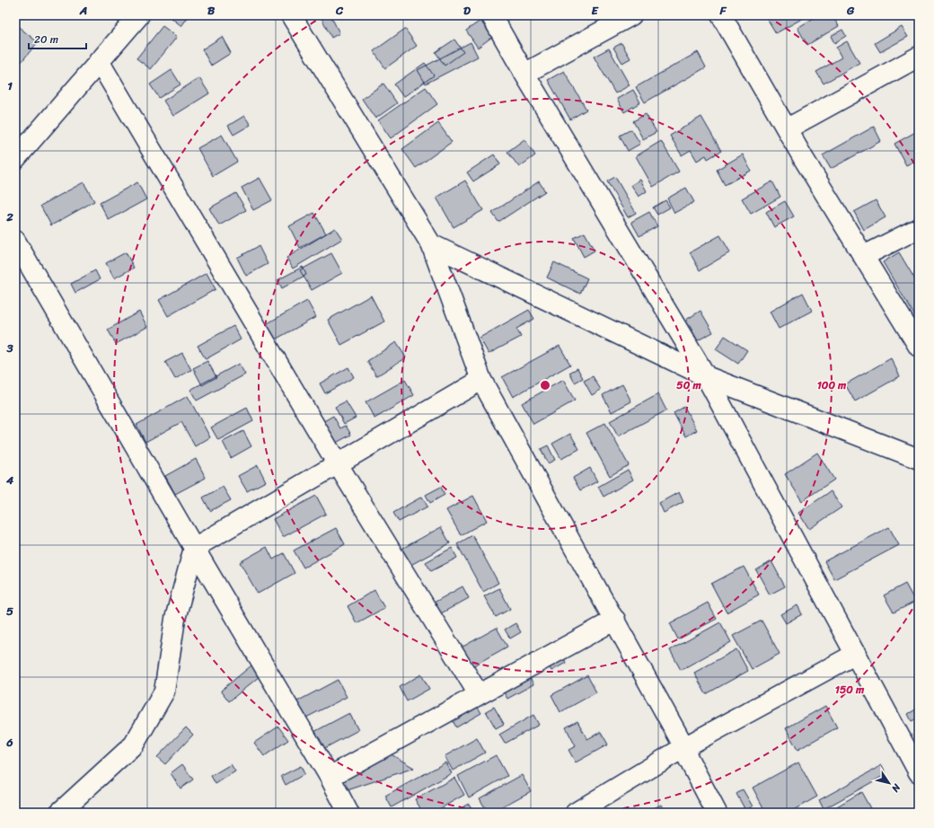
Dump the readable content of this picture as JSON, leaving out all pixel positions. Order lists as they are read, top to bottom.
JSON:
{
  "scale_bar": "20 m",
  "north": "bottom right",
  "grid": {
    "columns": [
      "A",
      "B",
      "C",
      "D",
      "E",
      "F",
      "G"
    ],
    "rows": [
      "1",
      "2",
      "3",
      "4",
      "5",
      "6"
    ]
  },
  "rings": ["50 m", "100 m", "150 m"]
}
